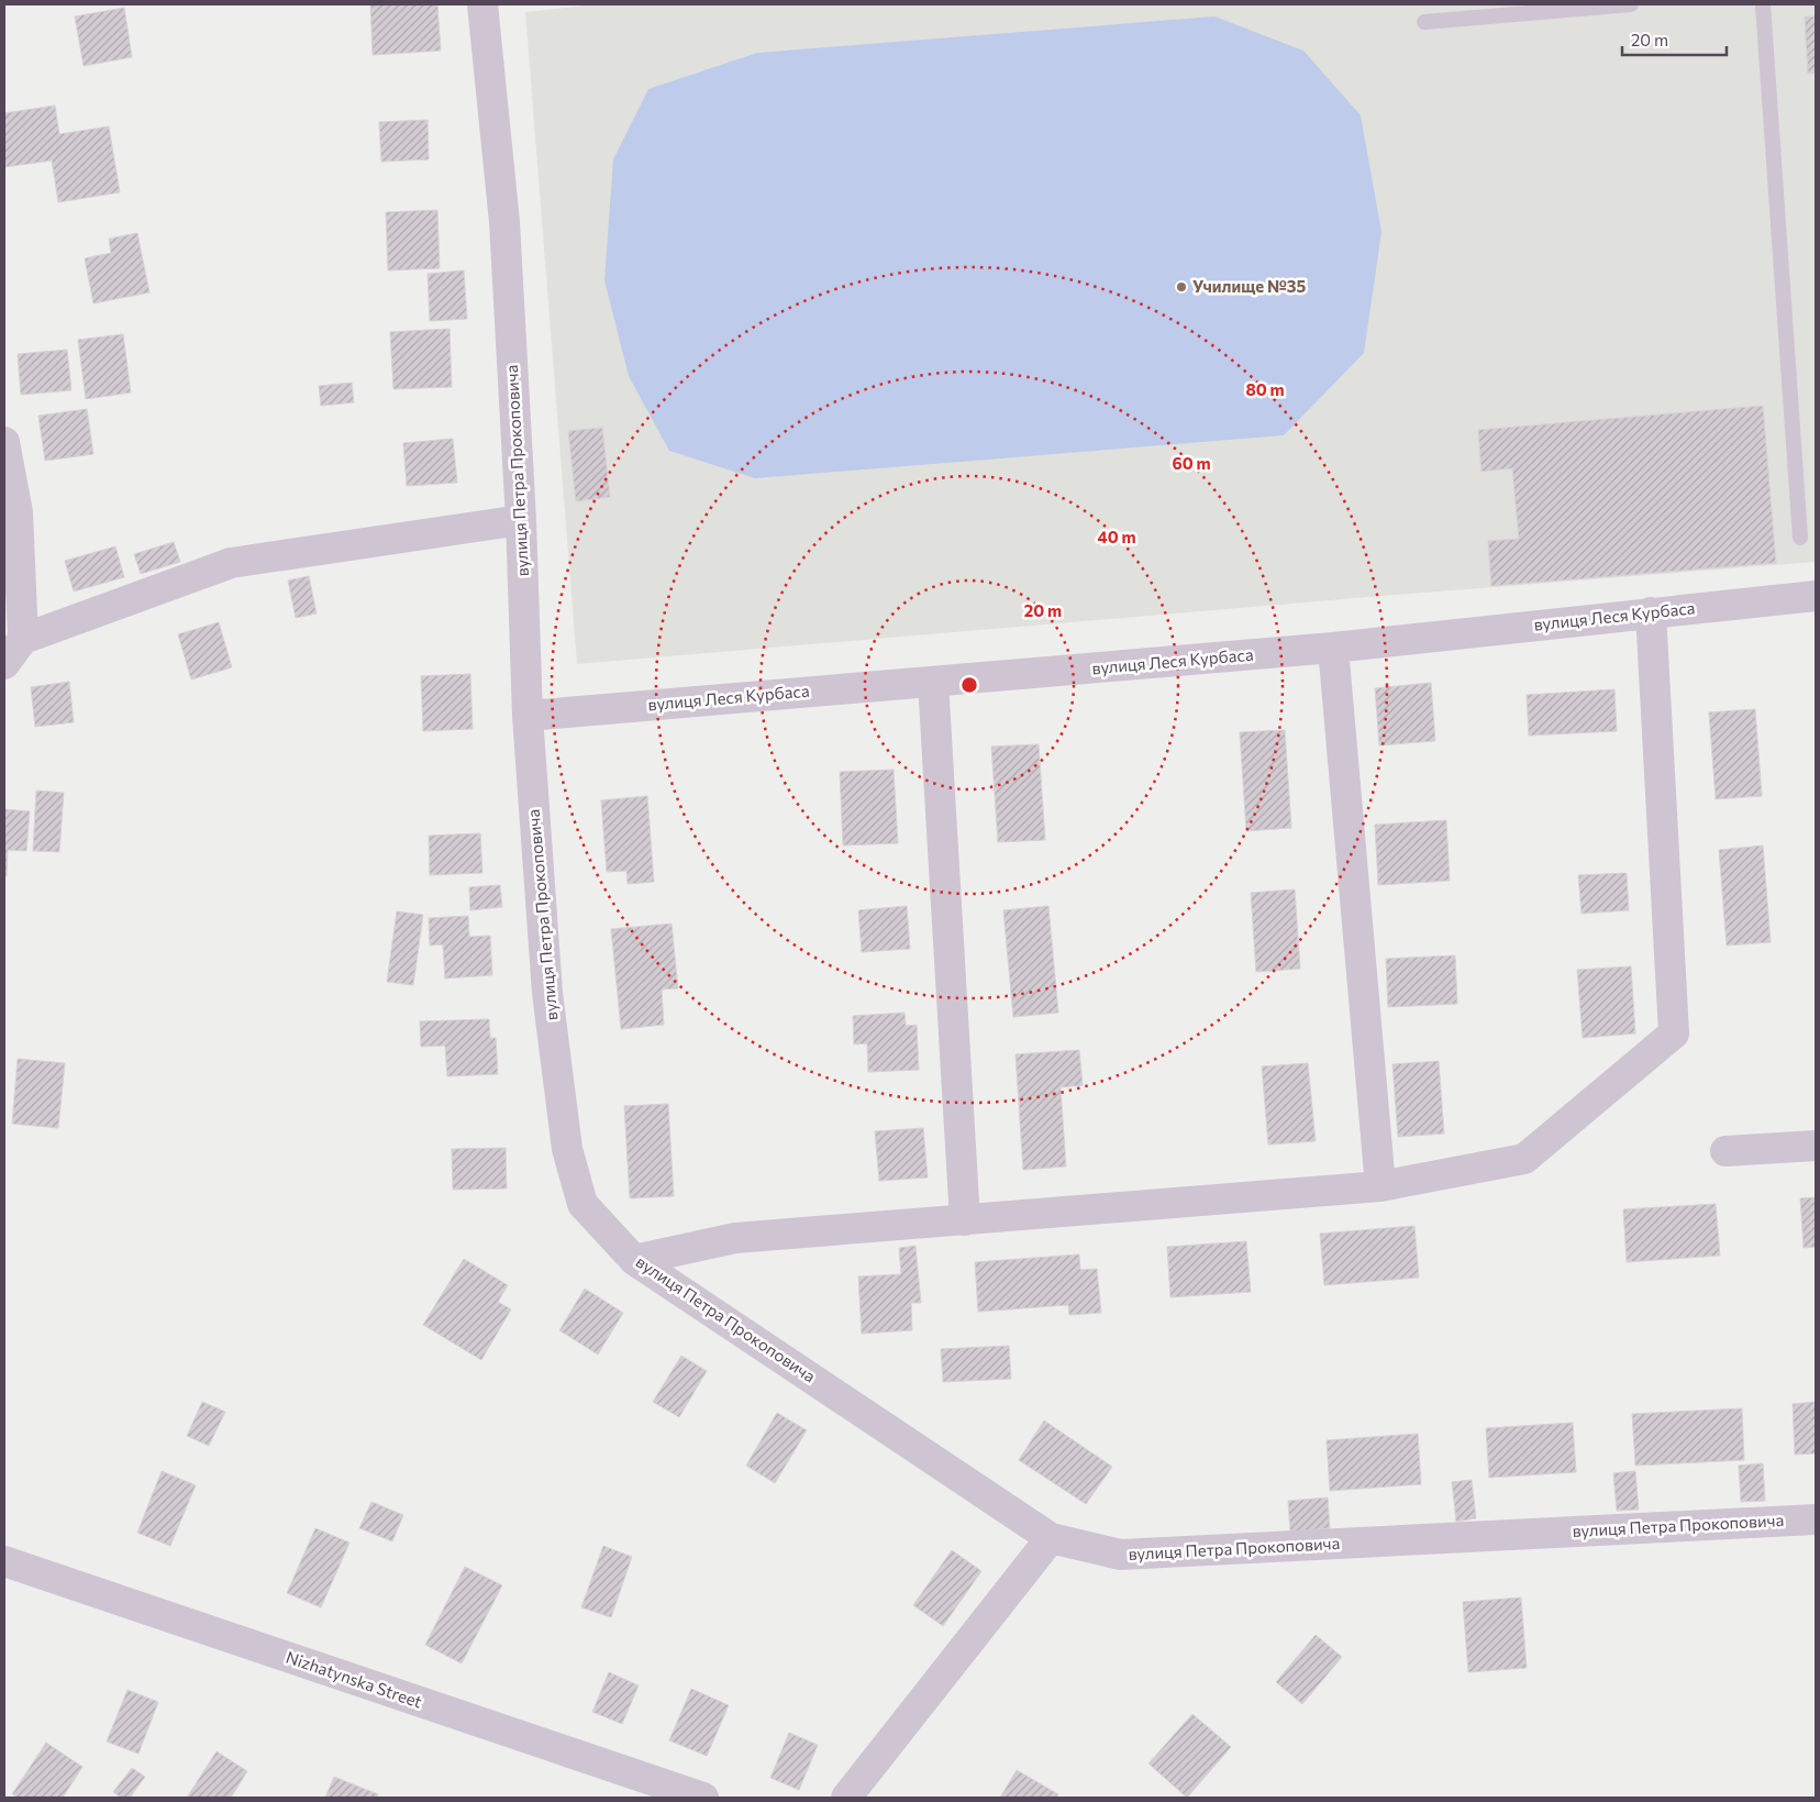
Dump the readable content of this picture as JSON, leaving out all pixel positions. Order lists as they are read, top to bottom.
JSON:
{
  "streets": {
    "street": ["вулиця Петра Прокоповича", "вулиця Леся Курбаса", "Nizhatynska Street"]
  },
  "crossings": [
    ["вулиця Петра Прокоповича", "вулиця Леся Курбаса"]
  ],
  "places": ["Училище №35"],
  "scale_bar": "20 m",
  "rings": [
    "80 m",
    "60 m",
    "40 m",
    "20 m"
  ]
}
